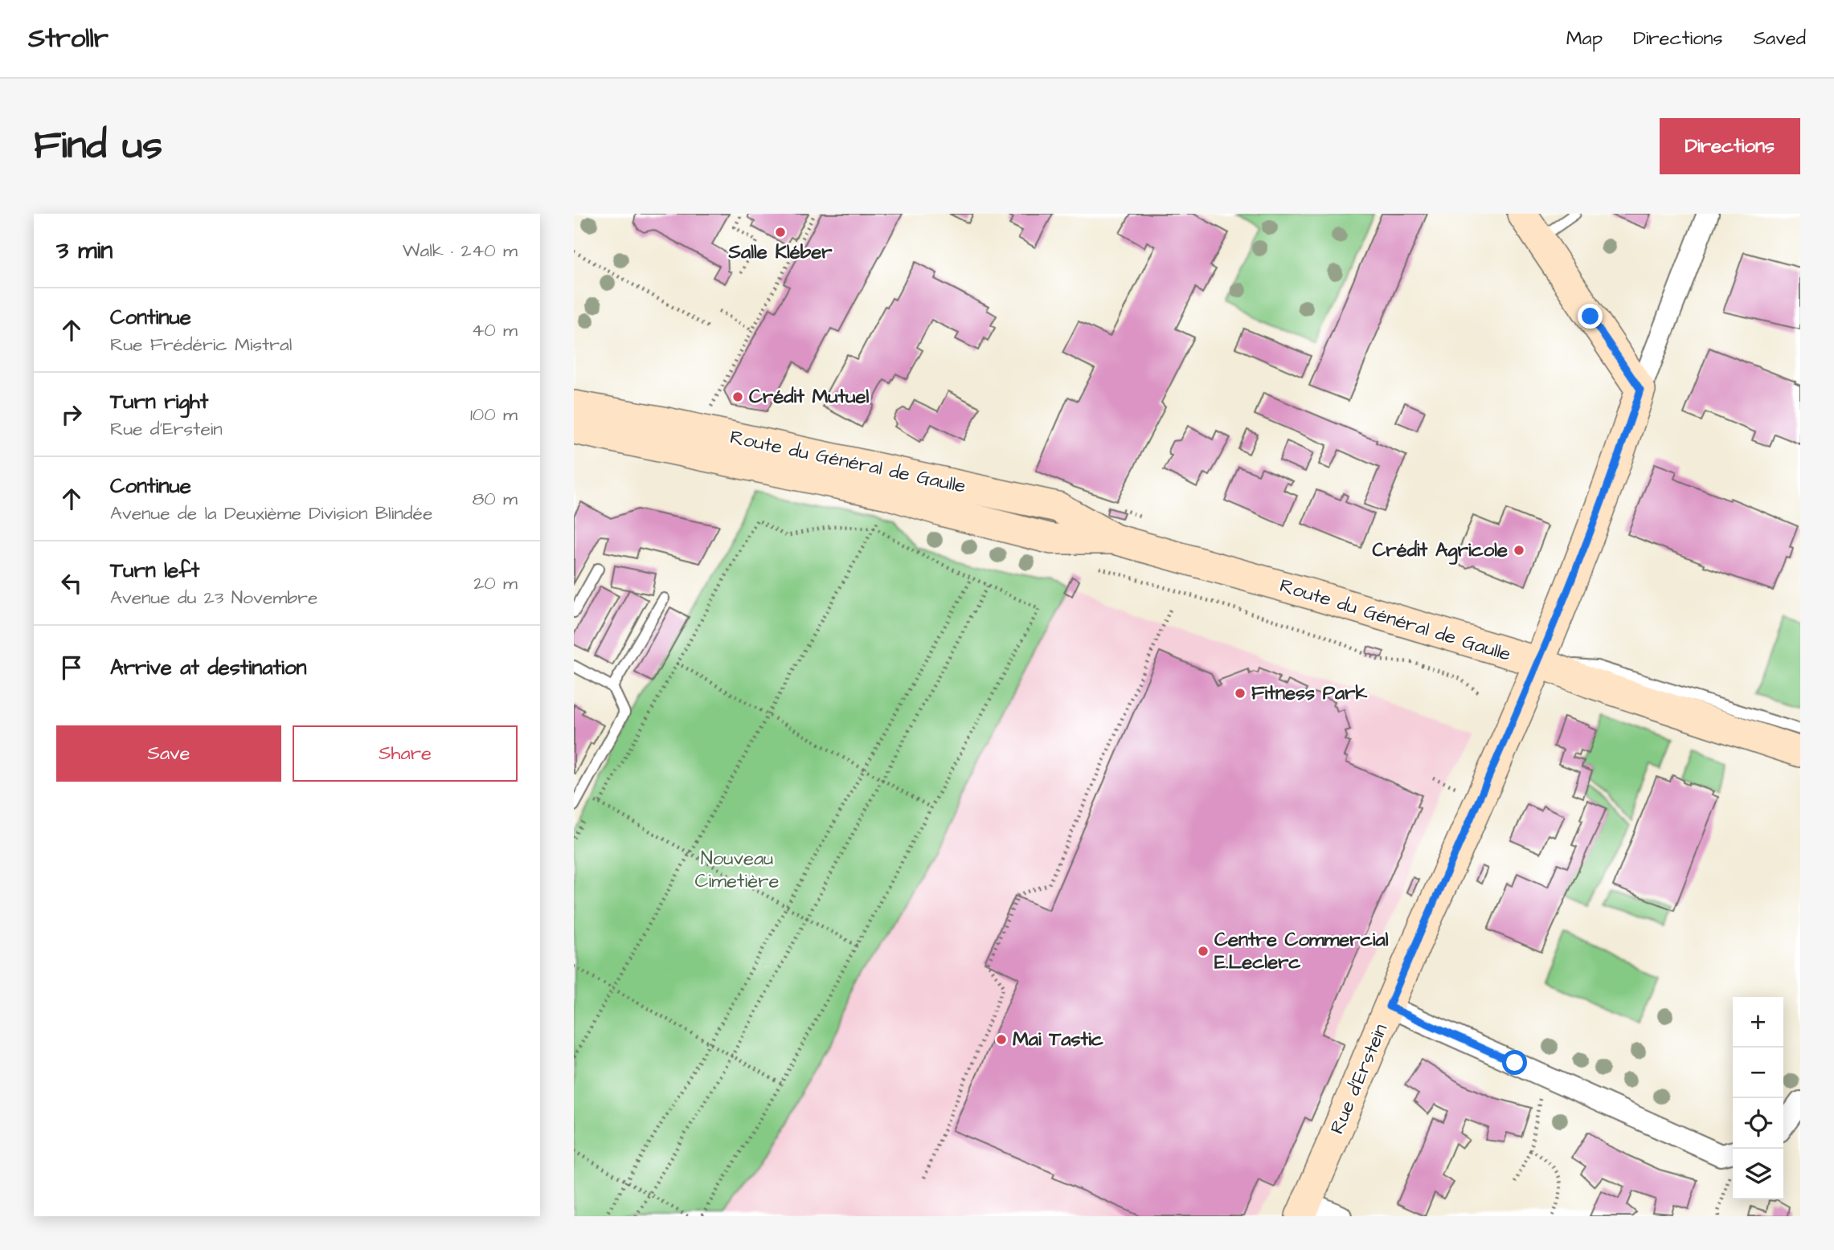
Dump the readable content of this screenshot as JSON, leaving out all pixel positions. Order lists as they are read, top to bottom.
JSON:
{
  "streets": {
    "main road": ["Route du Général de Gaulle", "Rue d'Erstein"]
  },
  "crossings": [
    ["Route du Général de Gaulle", "Rue d'Erstein"]
  ],
  "parks": ["Nouveau Cimetière"],
  "places": [
    "Salle Kléber",
    "Crédit Mutuel",
    "Crédit Agricole",
    "Fitness Park",
    "Centre Commercial E.Leclerc",
    "Mai Tastic"
  ],
  "page": {
    "header": "Strollr",
    "nav": ["Map", "Directions", "Saved"],
    "buttons": [
      "Directions",
      ["Save", "Share"]
    ],
    "title": "Find us",
    "heading": ["3 min", "Walk · 240 m"],
    "list": [
      ["Continue", "Rue Frédéric Mistral", "40 m"],
      ["Turn right", "Rue d'Erstein", "100 m"],
      ["Continue", "Avenue de la Deuxième Division Blindée", "80 m"],
      ["Turn left", "Avenue du 23 Novembre", "20 m"],
      "Arrive at destination"
    ],
    "map_buttons": ["+", "−"]
  }
}
